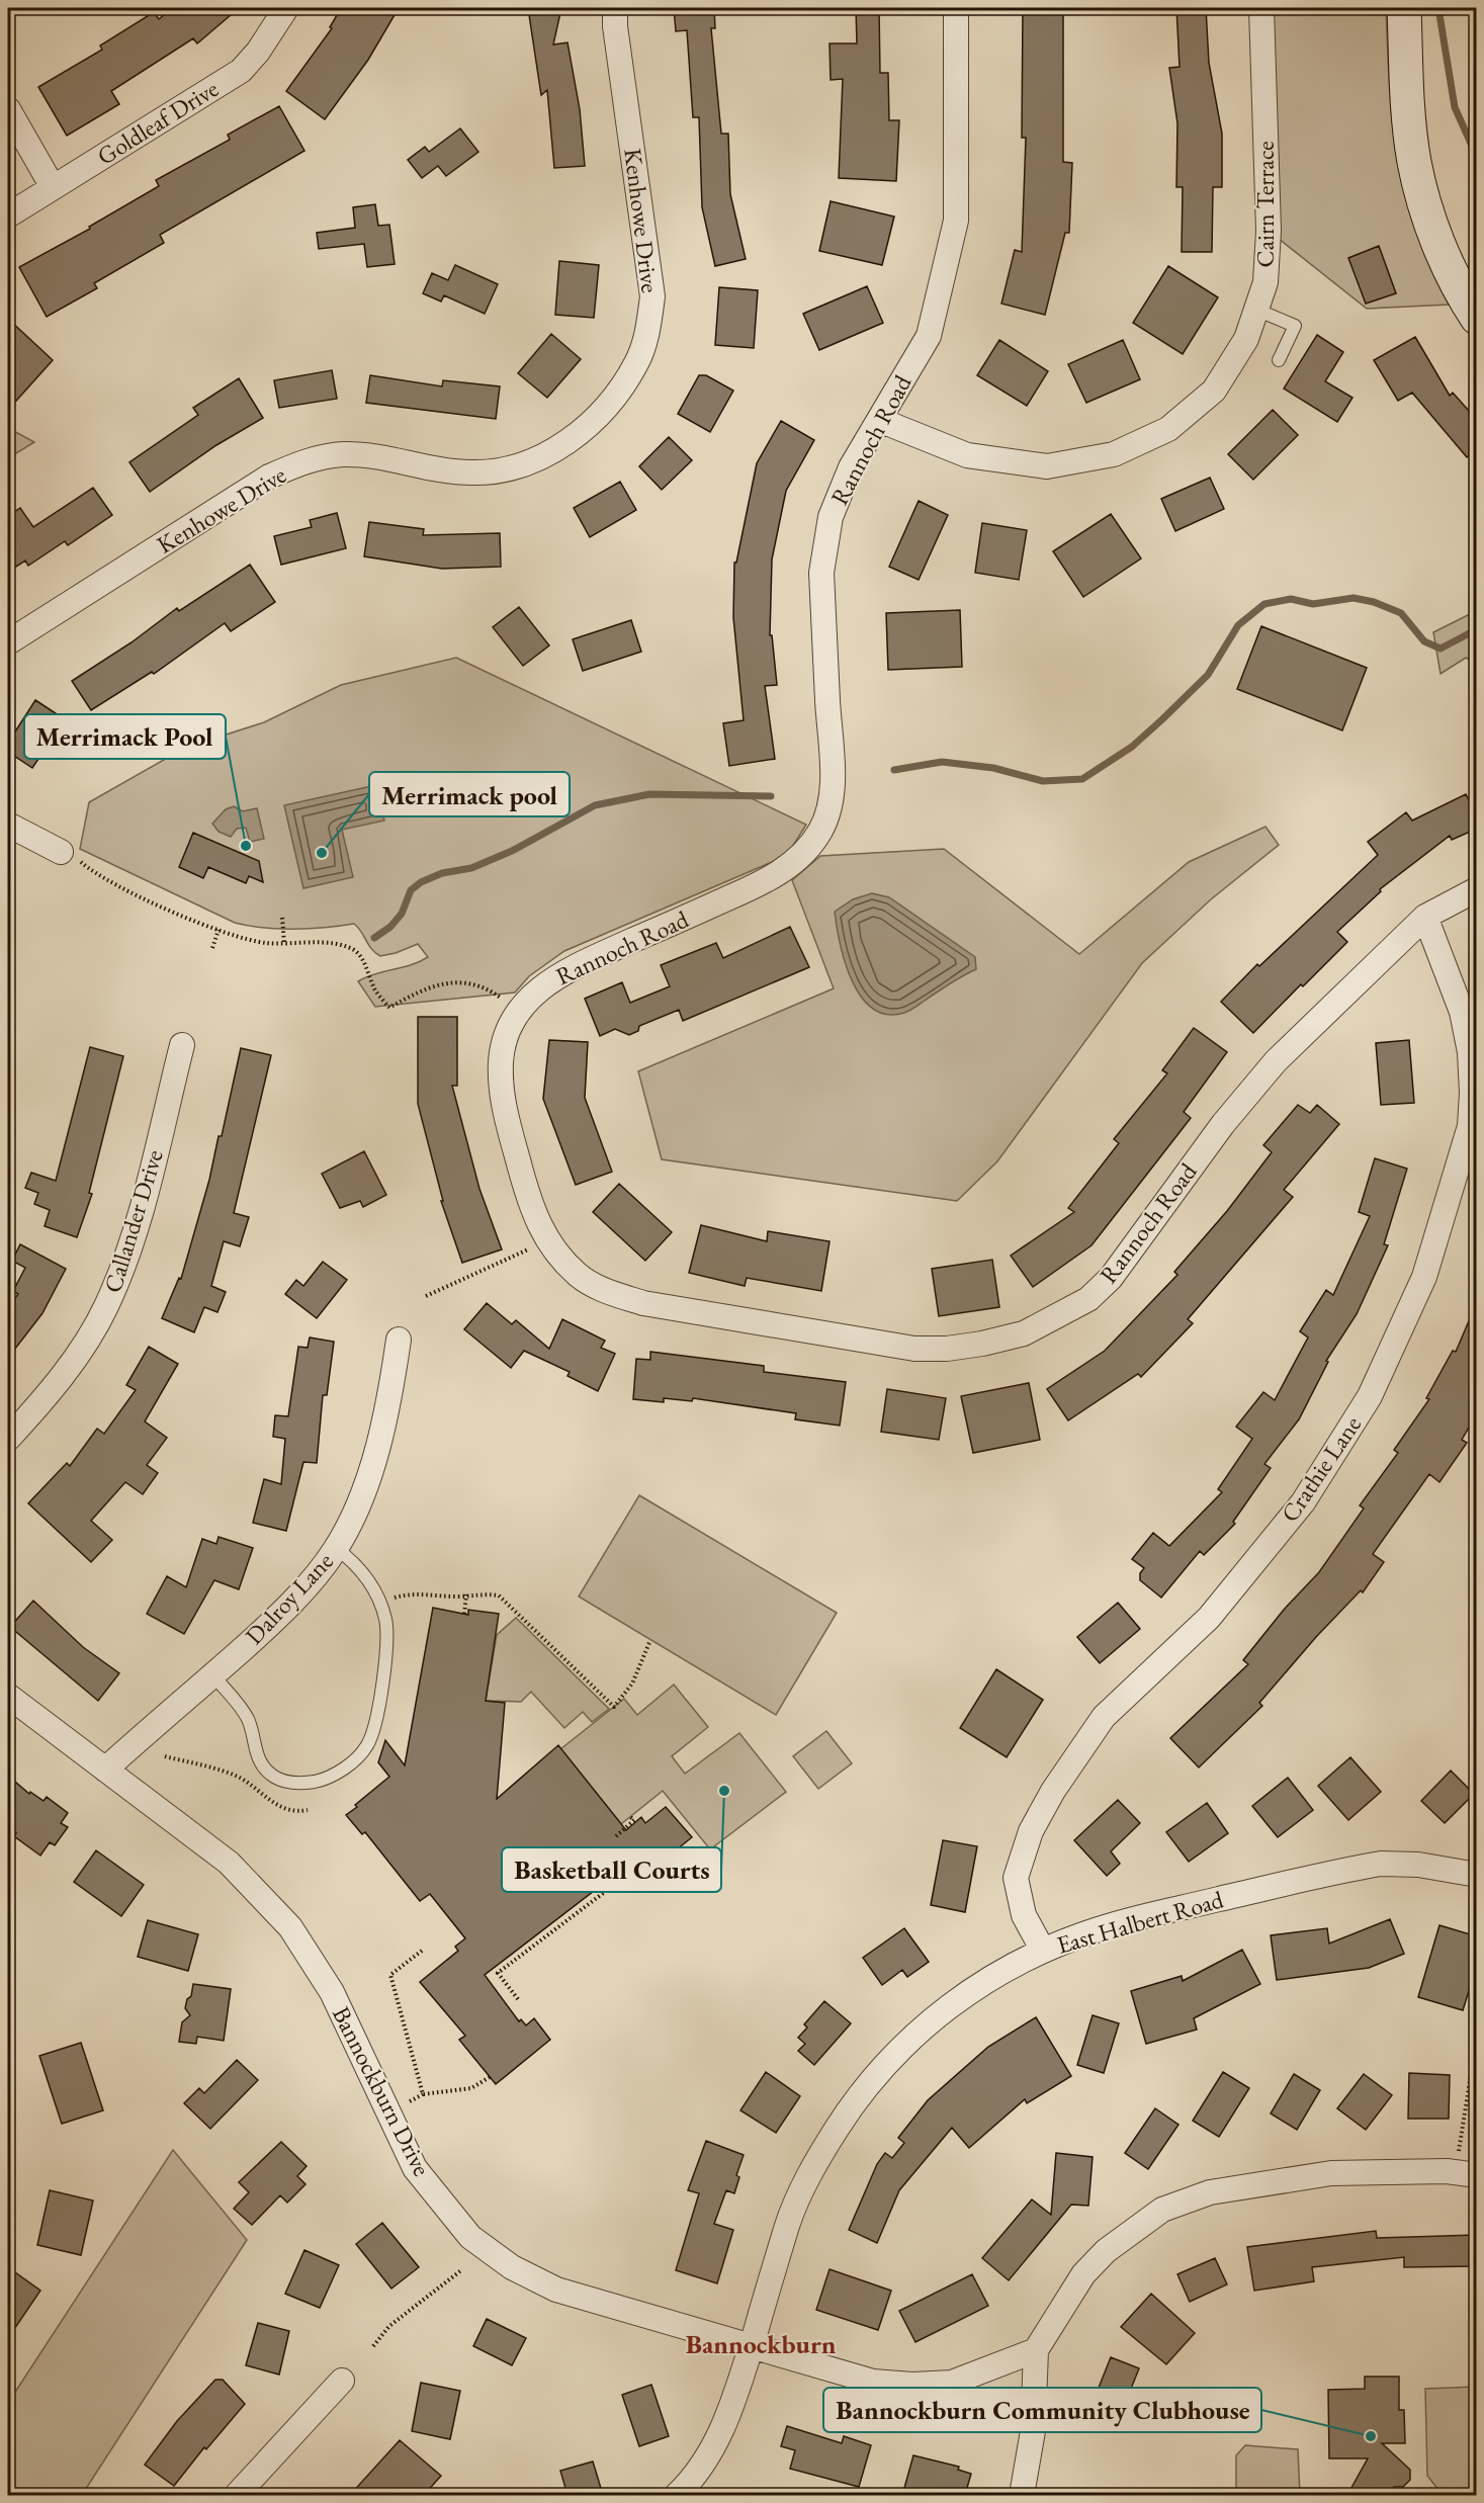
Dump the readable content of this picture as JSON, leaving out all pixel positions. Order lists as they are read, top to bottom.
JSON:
{
  "streets": {
    "street": [
      "Goldleaf Drive",
      "Cairn Terrace",
      "Kenhowe Drive",
      "Rannoch Road",
      "Callander Drive",
      "Crathie Lane",
      "Dalroy Lane",
      "East Halbert Road",
      "Bannockburn Drive"
    ]
  },
  "crossings": [
    ["Cairn Terrace", "Rannoch Road"],
    ["Rannoch Road", "Crathie Lane"],
    ["Crathie Lane", "East Halbert Road"],
    ["Dalroy Lane", "Bannockburn Drive"],
    ["East Halbert Road", "Bannockburn Drive"]
  ],
  "districts": ["Bannockburn"],
  "places": [
    "Merrimack Pool",
    "Merrimack pool",
    "Basketball Courts",
    "Bannockburn Community Clubhouse"
  ]
}
